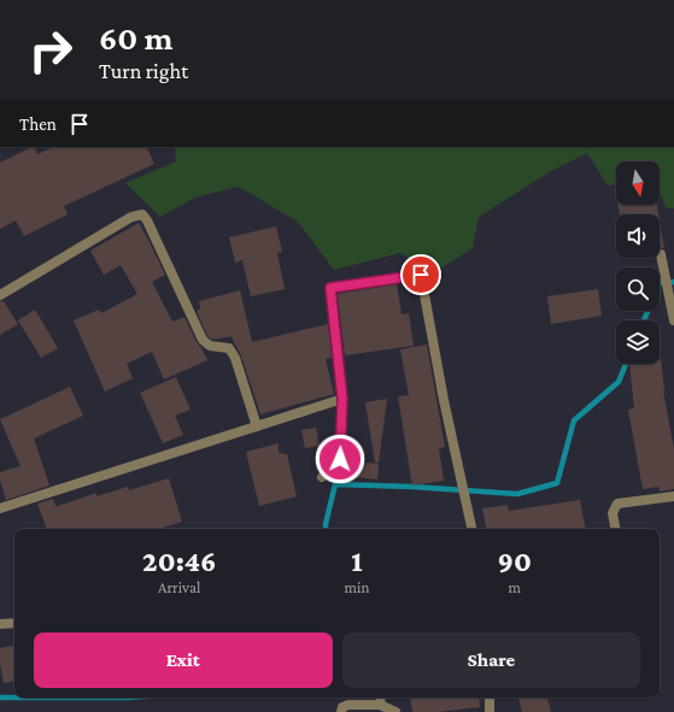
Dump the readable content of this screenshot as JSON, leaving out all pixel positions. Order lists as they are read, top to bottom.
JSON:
{
  "north": "bottom",
  "page": {
    "turn": ["60 m", "Turn right"],
    "then": "Then",
    "eta": [
      "20:46",
      "Arrival",
      "1",
      "min",
      "90",
      "m"
    ],
    "buttons": ["Exit", "Share"]
  }
}
